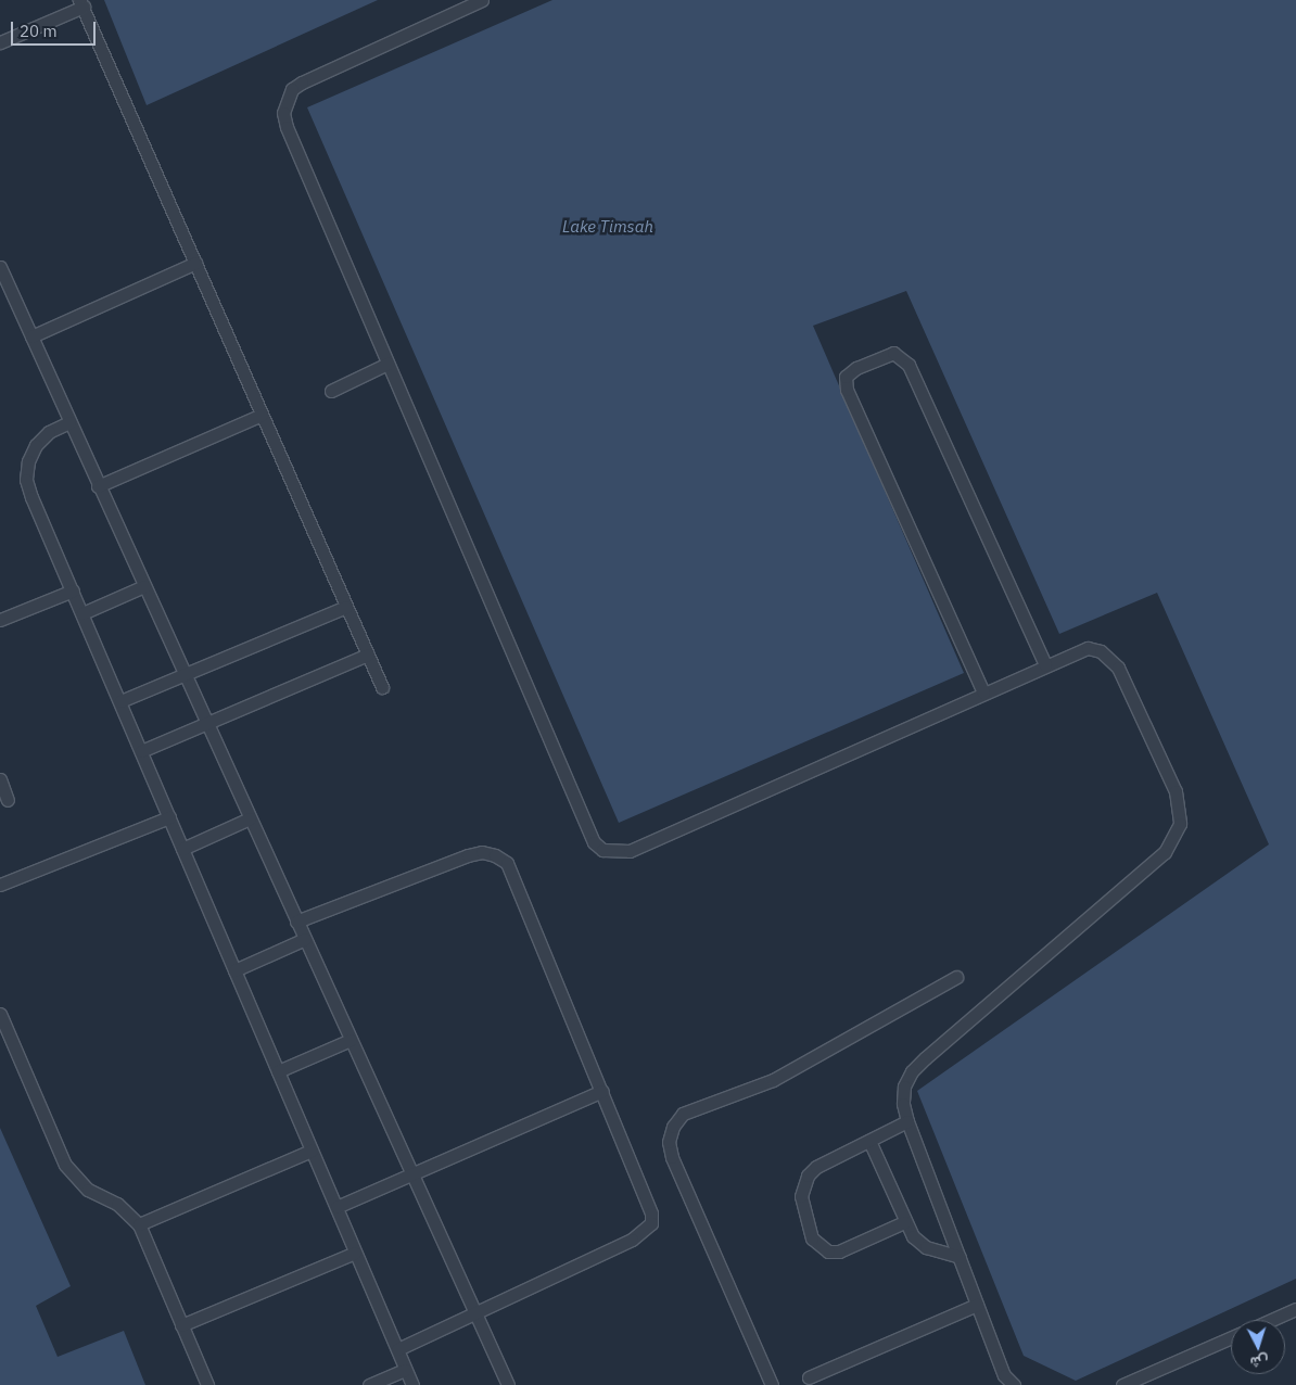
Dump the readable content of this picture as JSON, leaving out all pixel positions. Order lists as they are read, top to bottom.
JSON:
{
  "water": ["Lake Timsah"],
  "scale_bar": "20 m",
  "north": "bottom"
}
